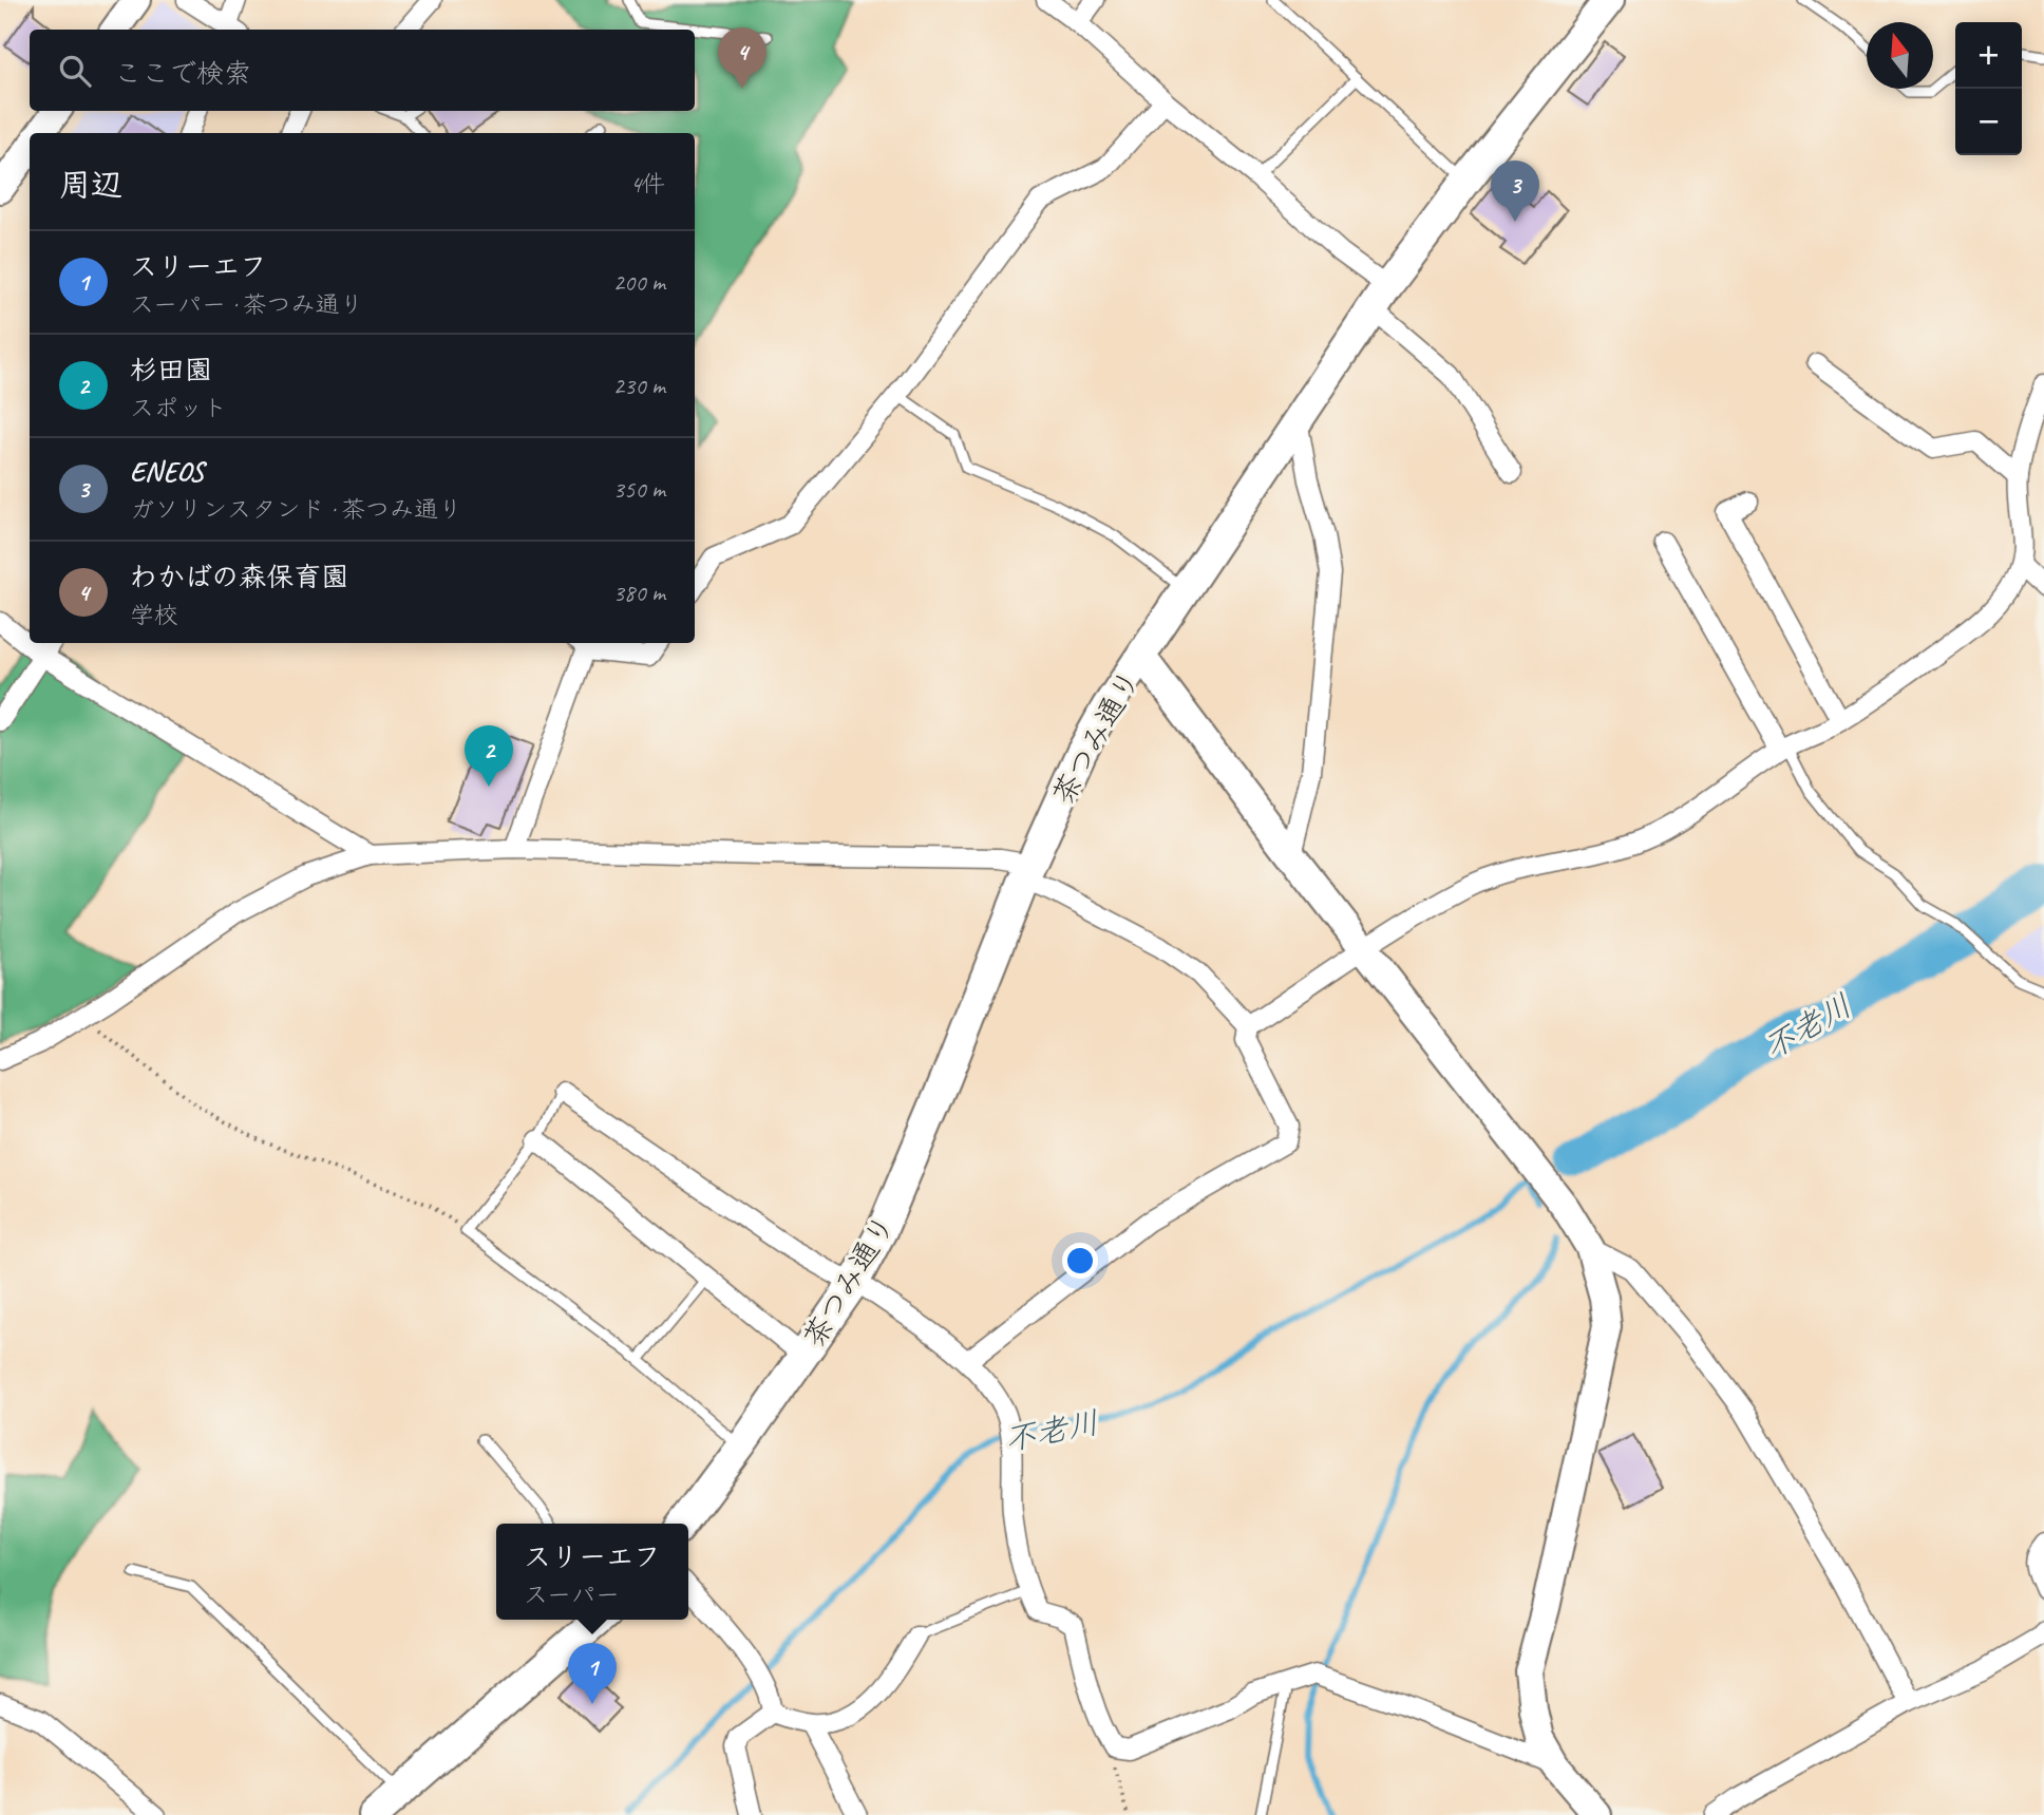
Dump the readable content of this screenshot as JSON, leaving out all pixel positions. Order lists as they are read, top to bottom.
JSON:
{
  "streets": {
    "main road": ["茶つみ通り"]
  },
  "water": ["不老川"],
  "north": "top",
  "page": {
    "map_buttons": ["+", "−"],
    "pins": [
      "4",
      "3",
      "2",
      "1"
    ],
    "search": "ここで検索",
    "heading": ["周辺", "4件"],
    "list": [
      {
        "mark": "1",
        "name": "スリーエフ",
        "note": "スーパー · 茶つみ通り",
        "value": "200 m"
      },
      {
        "mark": "2",
        "name": "杉田園",
        "note": "スポット",
        "value": "230 m"
      },
      {
        "mark": "3",
        "name": "ENEOS",
        "note": "ガソリンスタンド · 茶つみ通り",
        "value": "350 m"
      },
      {
        "mark": "4",
        "name": "わかばの森保育園",
        "note": "学校",
        "value": "380 m"
      }
    ],
    "popup": ["スリーエフ", "スーパー"]
  }
}
